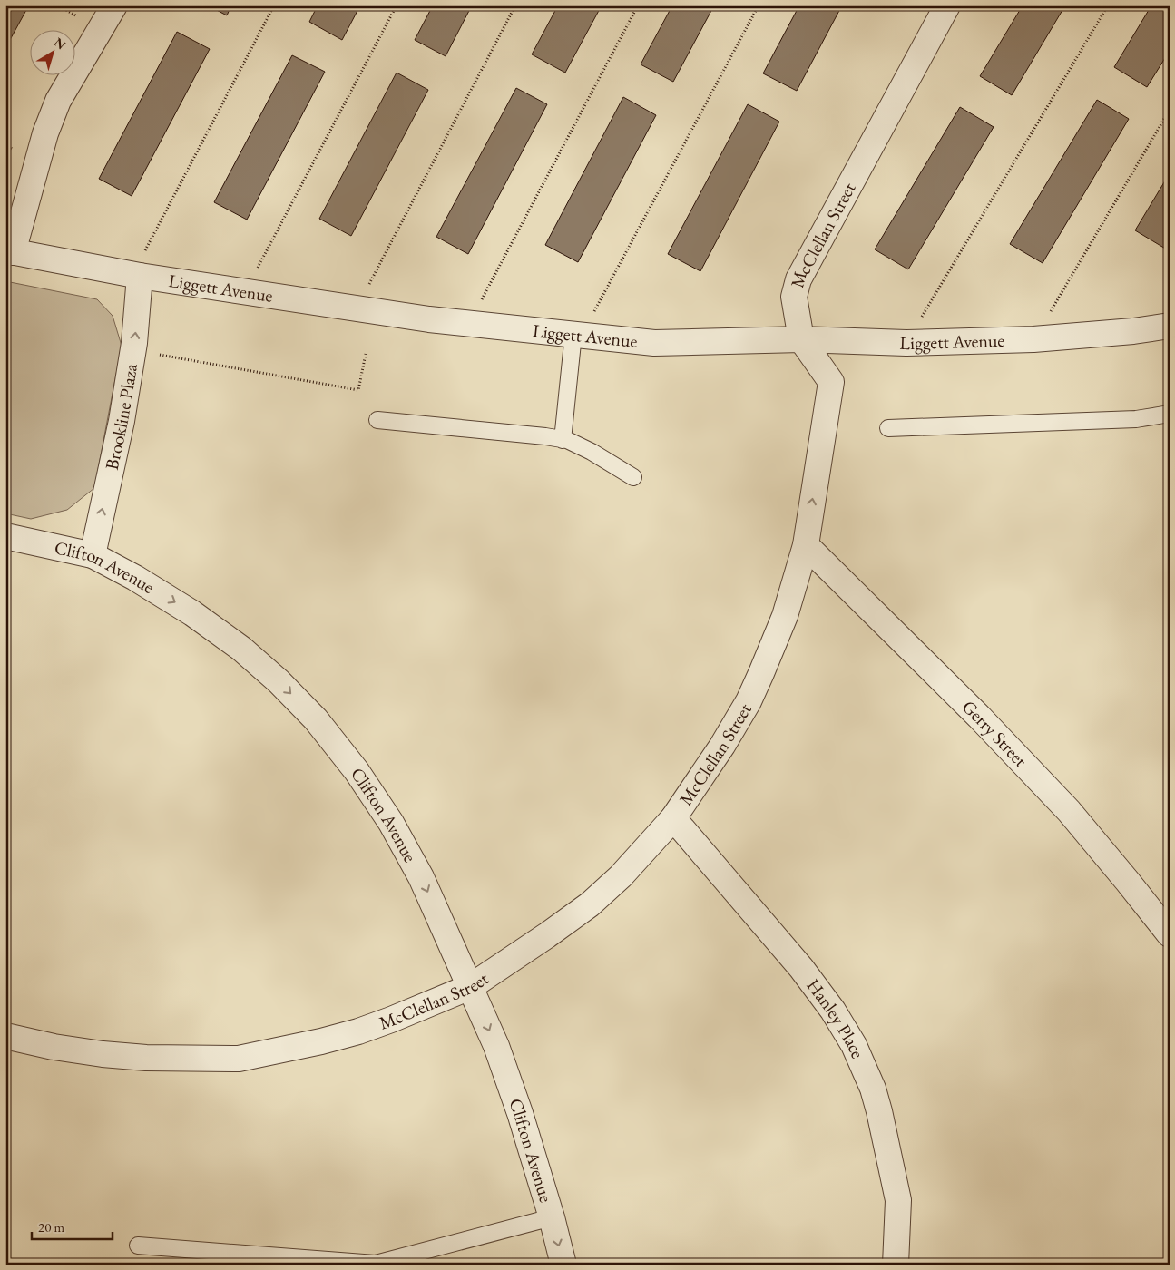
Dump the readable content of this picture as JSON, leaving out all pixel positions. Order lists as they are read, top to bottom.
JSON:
{
  "streets": {
    "street": [
      "McClellan Street",
      "Liggett Avenue",
      "Brookline Plaza",
      "Clifton Avenue",
      "Gerry Street",
      "Hanley Place"
    ]
  },
  "crossings": [
    ["McClellan Street", "Liggett Avenue"],
    ["McClellan Street", "Clifton Avenue"],
    ["McClellan Street", "Gerry Street"],
    ["McClellan Street", "Hanley Place"],
    ["Liggett Avenue", "Brookline Plaza"],
    ["Brookline Plaza", "Clifton Avenue"]
  ],
  "one_way": ["Brookline Plaza", "Clifton Avenue"],
  "scale_bar": "20 m",
  "north": "top right"
}
